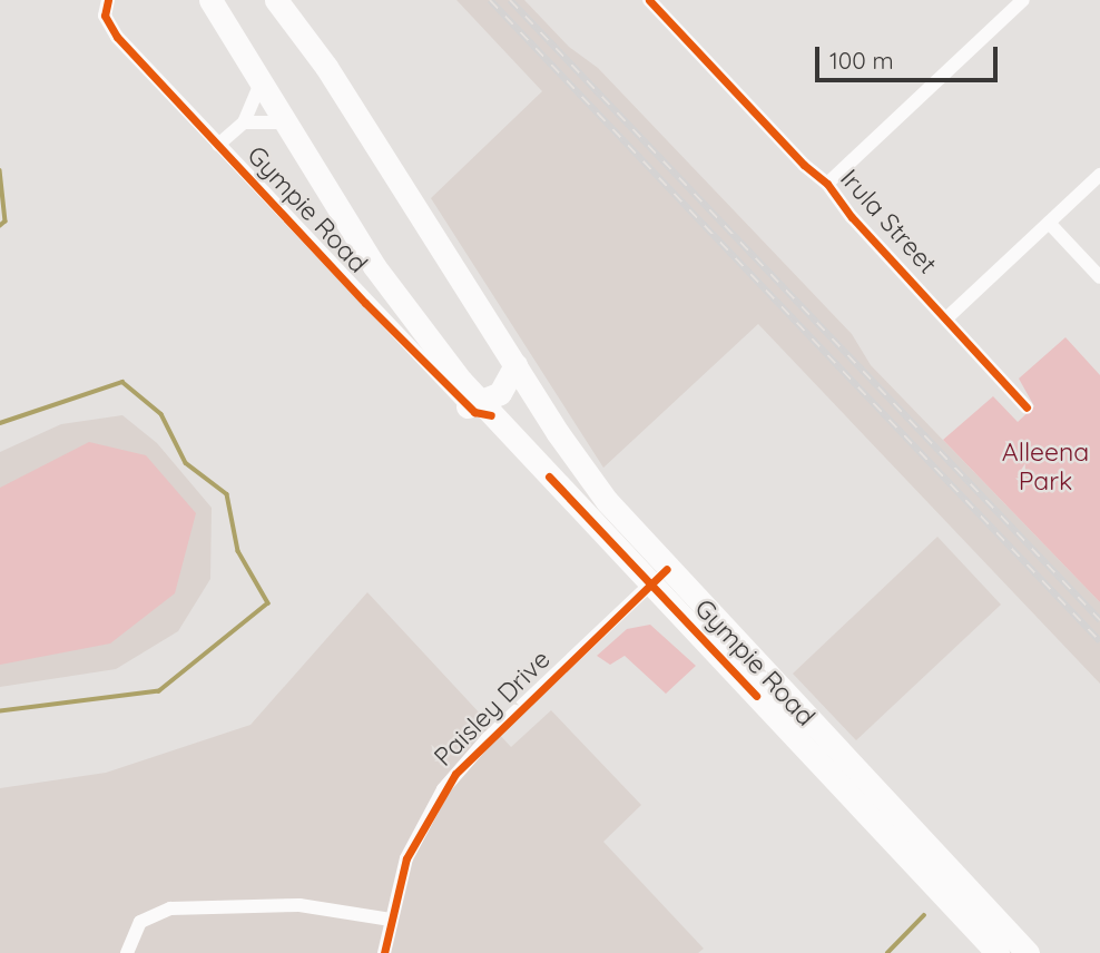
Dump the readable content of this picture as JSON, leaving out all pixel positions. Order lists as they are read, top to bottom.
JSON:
{
  "streets": {
    "highway": ["Gympie Road"],
    "street": ["Irula Street", "Paisley Drive"]
  },
  "crossings": [
    ["Gympie Road", "Paisley Drive"]
  ],
  "parks": ["Alleena Park"],
  "scale_bar": "100 m"
}
